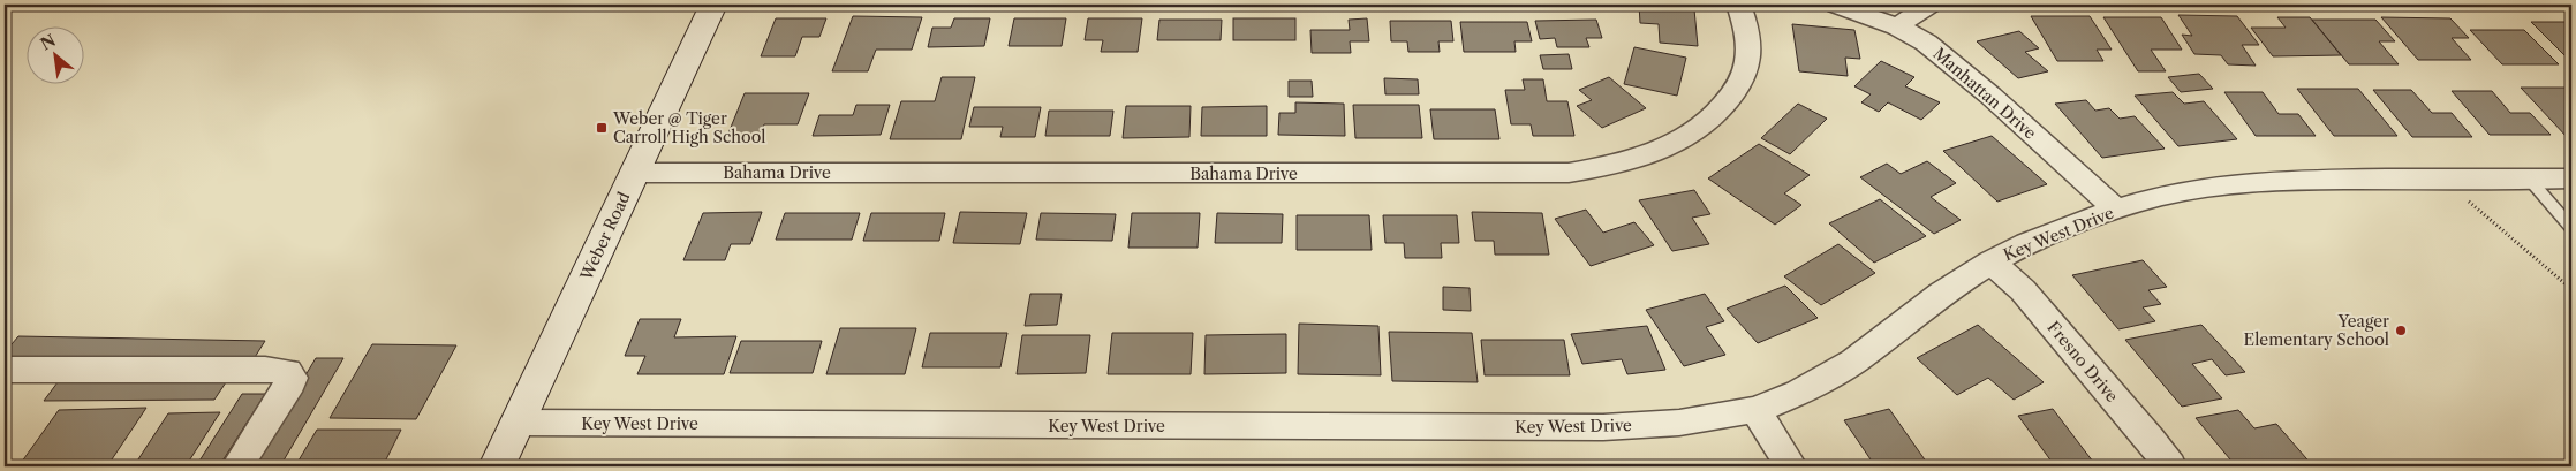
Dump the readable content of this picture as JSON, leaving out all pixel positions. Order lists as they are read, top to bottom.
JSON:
{
  "streets": {
    "main road": ["Weber Road"],
    "street": [
      "Manhattan Drive",
      "Bahama Drive",
      "Key West Drive",
      "Fresno Drive"
    ]
  },
  "crossings": [
    ["Manhattan Drive", "Key West Drive"],
    ["Bahama Drive", "Weber Road"],
    ["Key West Drive", "Weber Road"],
    ["Key West Drive", "Fresno Drive"]
  ],
  "places": {
    "transit": ["Weber @ Tiger Carroll High School"],
    "other": ["Yeager Elementary School"]
  },
  "north": "top left"
}
